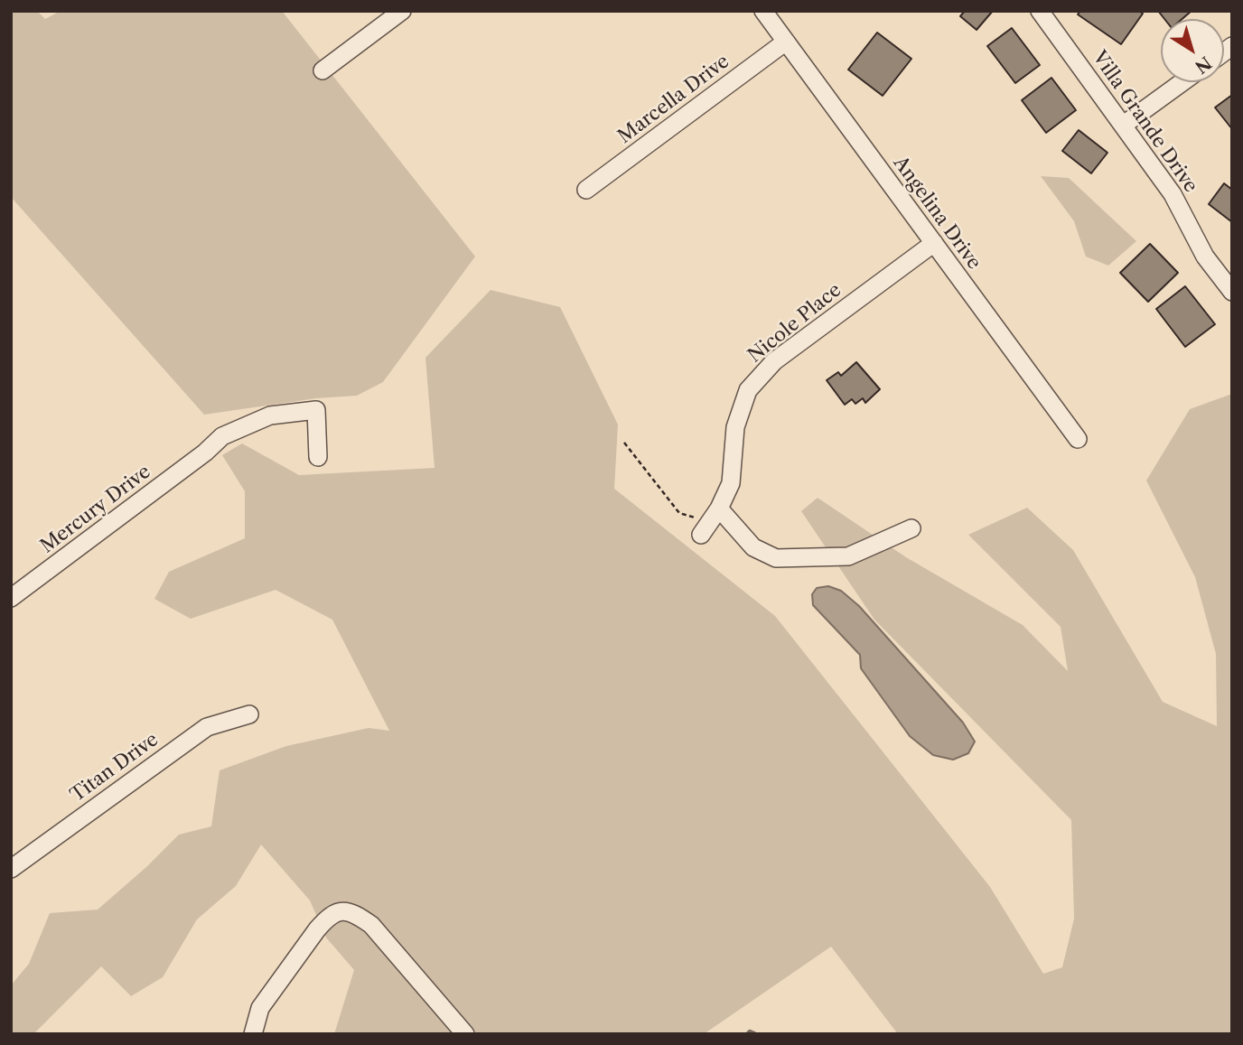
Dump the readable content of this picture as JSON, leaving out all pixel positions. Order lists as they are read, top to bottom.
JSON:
{
  "streets": {
    "street": [
      "Marcella Drive",
      "Villa Grande Drive",
      "Angelina Drive",
      "Nicole Place",
      "Mercury Drive",
      "Titan Drive"
    ]
  },
  "crossings": [
    ["Marcella Drive", "Angelina Drive"],
    ["Angelina Drive", "Nicole Place"]
  ],
  "north": "bottom right"
}
